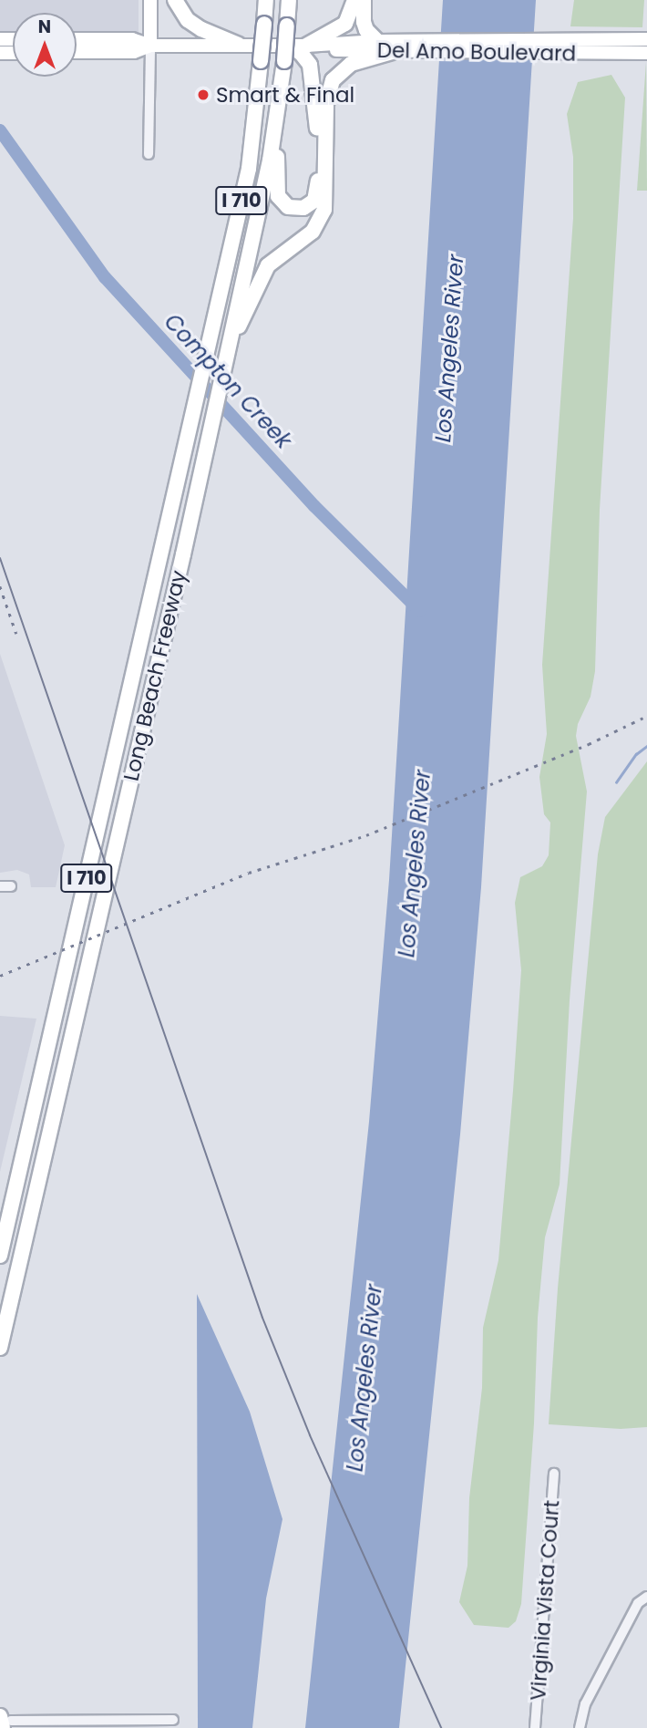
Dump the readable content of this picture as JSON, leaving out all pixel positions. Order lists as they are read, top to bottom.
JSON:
{
  "streets": {
    "highway": ["I 710", "Long Beach Freeway"],
    "main road": ["Del Amo Boulevard"],
    "street": ["Virginia Vista Court"]
  },
  "water": ["Los Angeles River", "Compton Creek"],
  "places": ["Smart & Final"],
  "north": "top"
}
